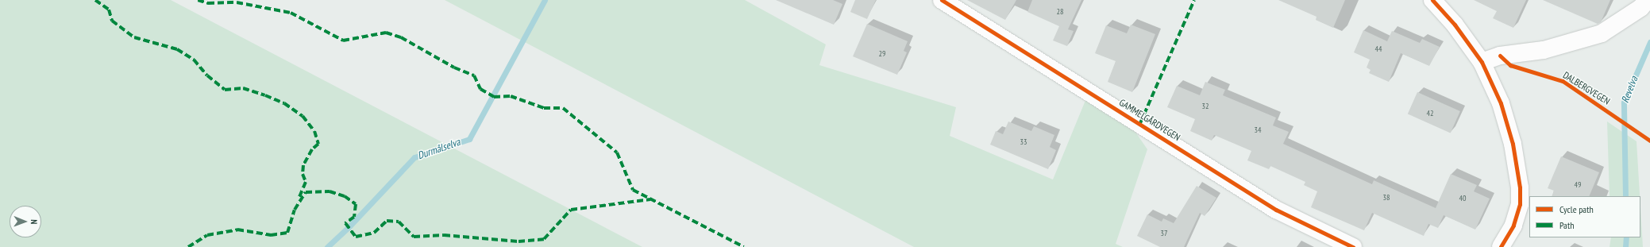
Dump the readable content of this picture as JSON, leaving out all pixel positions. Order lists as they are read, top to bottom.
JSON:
{
  "streets": {
    "street": ["GAMMELGÅRDVEGEN"],
    "cycle path": ["DALBERGVEGEN"]
  },
  "water": ["Revelva", "Durmålselva"],
  "house_numbers": [
    "28",
    "44",
    "29",
    "32",
    "42",
    "34",
    "33",
    "49",
    "38",
    "40",
    "37"
  ],
  "legend": ["Cycle path", "Path"],
  "north": "right"
}
